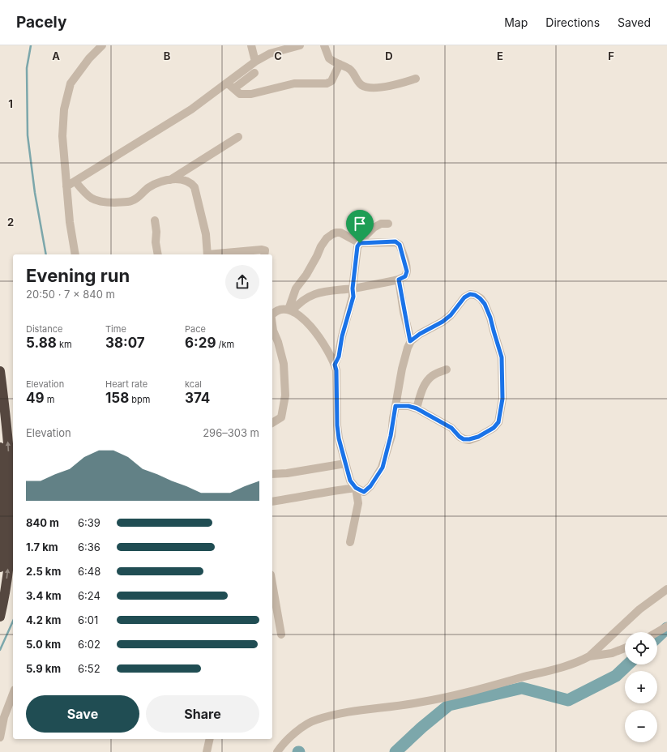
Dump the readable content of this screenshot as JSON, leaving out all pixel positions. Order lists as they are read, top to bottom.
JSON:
{
  "page": {
    "header": "Pacely",
    "nav": ["Map", "Directions", "Saved"],
    "heading": ["Evening run", "20:50 · 7 × 840 m"],
    "stats": [
      ["Distance", "5.88 km"],
      ["Time", "38:07"],
      ["Pace", "6:29 /km"],
      ["Elevation", "49 m"],
      ["Heart rate", "158 bpm"],
      ["kcal", "374"]
    ],
    "chart": ["Elevation", "296–303 m"],
    "list": [
      {
        "name": "840 m",
        "note": "6:39"
      },
      {
        "name": "1.7 km",
        "note": "6:36"
      },
      {
        "name": "2.5 km",
        "note": "6:48"
      },
      {
        "name": "3.4 km",
        "note": "6:24"
      },
      {
        "name": "4.2 km",
        "note": "6:01"
      },
      {
        "name": "5.0 km",
        "note": "6:02"
      },
      {
        "name": "5.9 km",
        "note": "6:52"
      }
    ],
    "map_buttons": ["+", "−"],
    "buttons": ["Save", "Share"]
  },
  "grid": {
    "columns": [
      "A",
      "B",
      "C",
      "D",
      "E",
      "F"
    ],
    "rows": ["1", "2"]
  }
}
